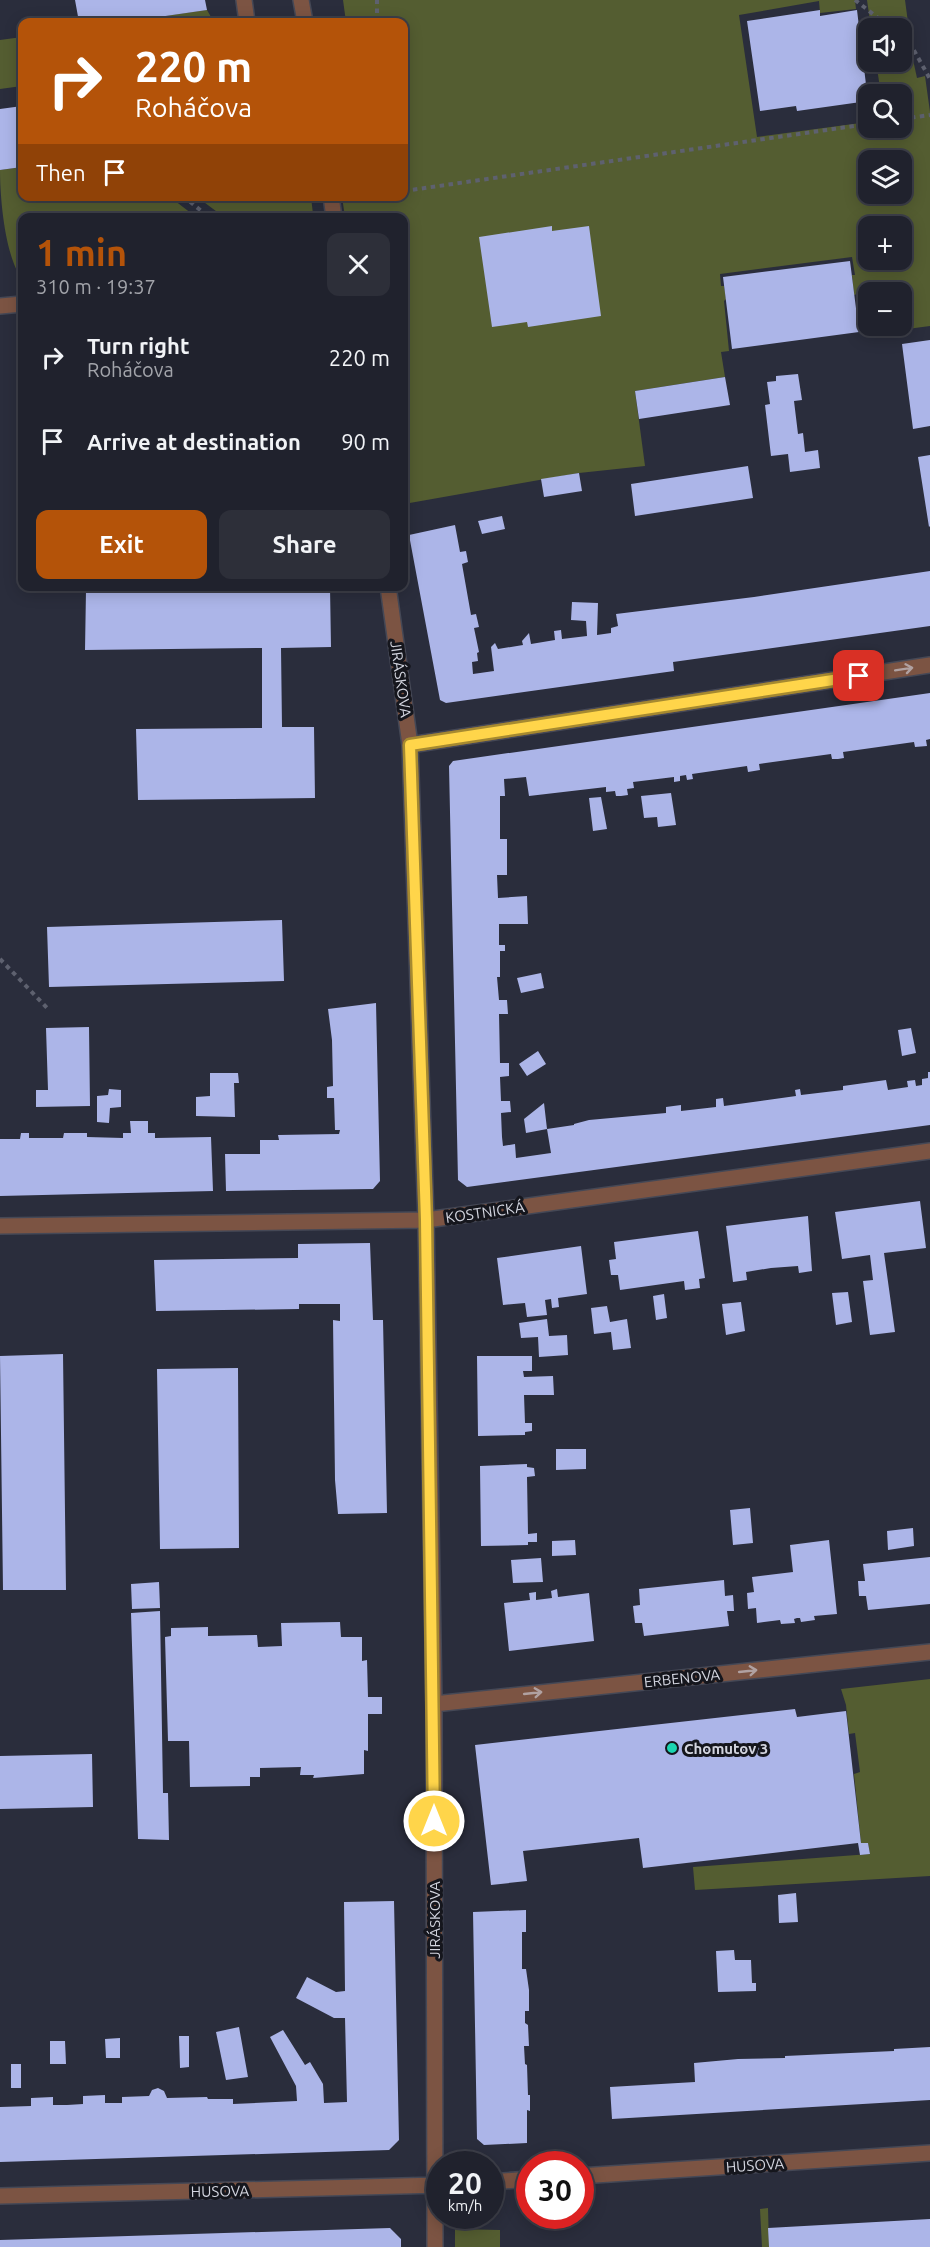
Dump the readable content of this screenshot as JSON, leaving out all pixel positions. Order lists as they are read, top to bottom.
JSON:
{
  "streets": {
    "street": [
      "JIRÁSKOVA",
      "KOSTNICKÁ",
      "ERBENOVA",
      "HUSOVA"
    ]
  },
  "crossings": [
    ["JIRÁSKOVA", "KOSTNICKÁ"],
    ["JIRÁSKOVA", "ERBENOVA"]
  ],
  "one_way": ["ERBENOVA"],
  "places": ["Chomutov 3"],
  "page": {
    "map_buttons": ["+", "−"],
    "turn": ["220 m", "Roháčova"],
    "then": "Then",
    "heading": ["1 min", "310 m · 19:37"],
    "list": [
      {
        "name": "Turn right",
        "note": "Roháčova",
        "value": "220 m"
      },
      {
        "name": "Arrive at destination",
        "value": "90 m"
      }
    ],
    "buttons": ["Exit", "Share"],
    "speed": "20 km/h",
    "limit": "30"
  }
}
